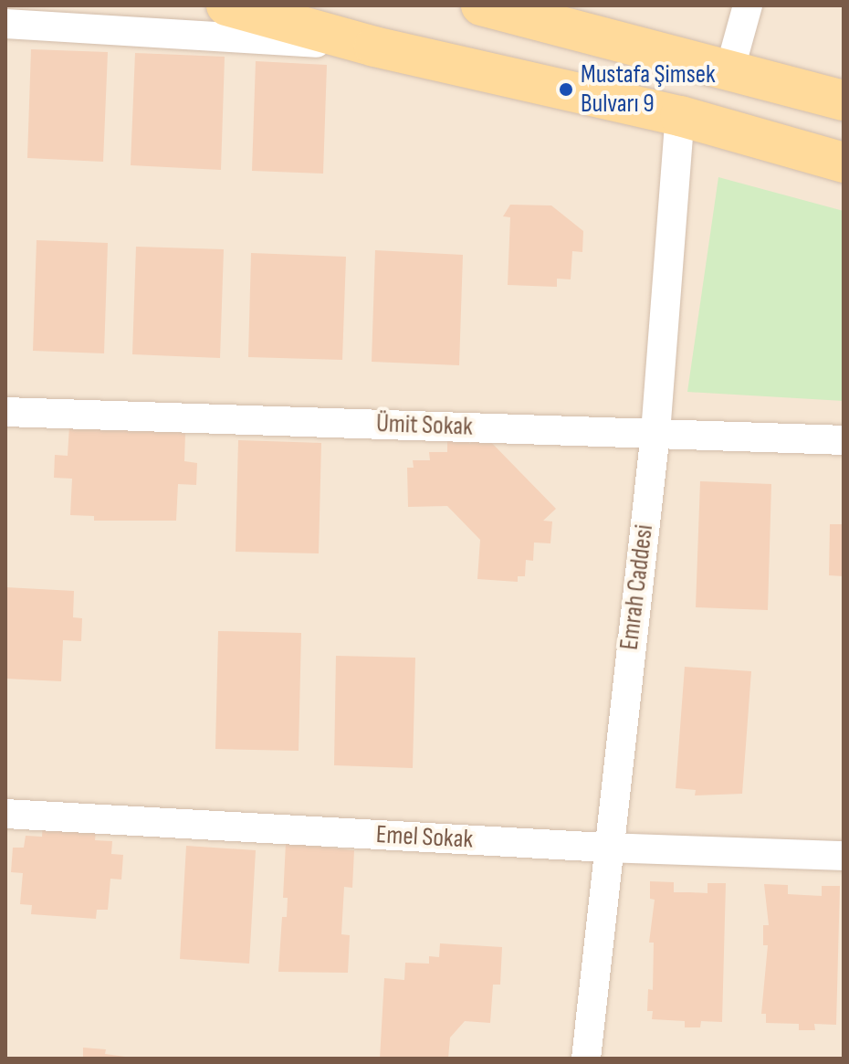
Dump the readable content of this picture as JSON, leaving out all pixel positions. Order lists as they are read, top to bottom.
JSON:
{
  "streets": {
    "street": ["Ümit Sokak", "Emrah Caddesi", "Emel Sokak"]
  },
  "crossings": [
    ["Ümit Sokak", "Emrah Caddesi"],
    ["Emrah Caddesi", "Emel Sokak"]
  ],
  "places": ["Mustafa Şimsek Bulvarı 9"]
}
